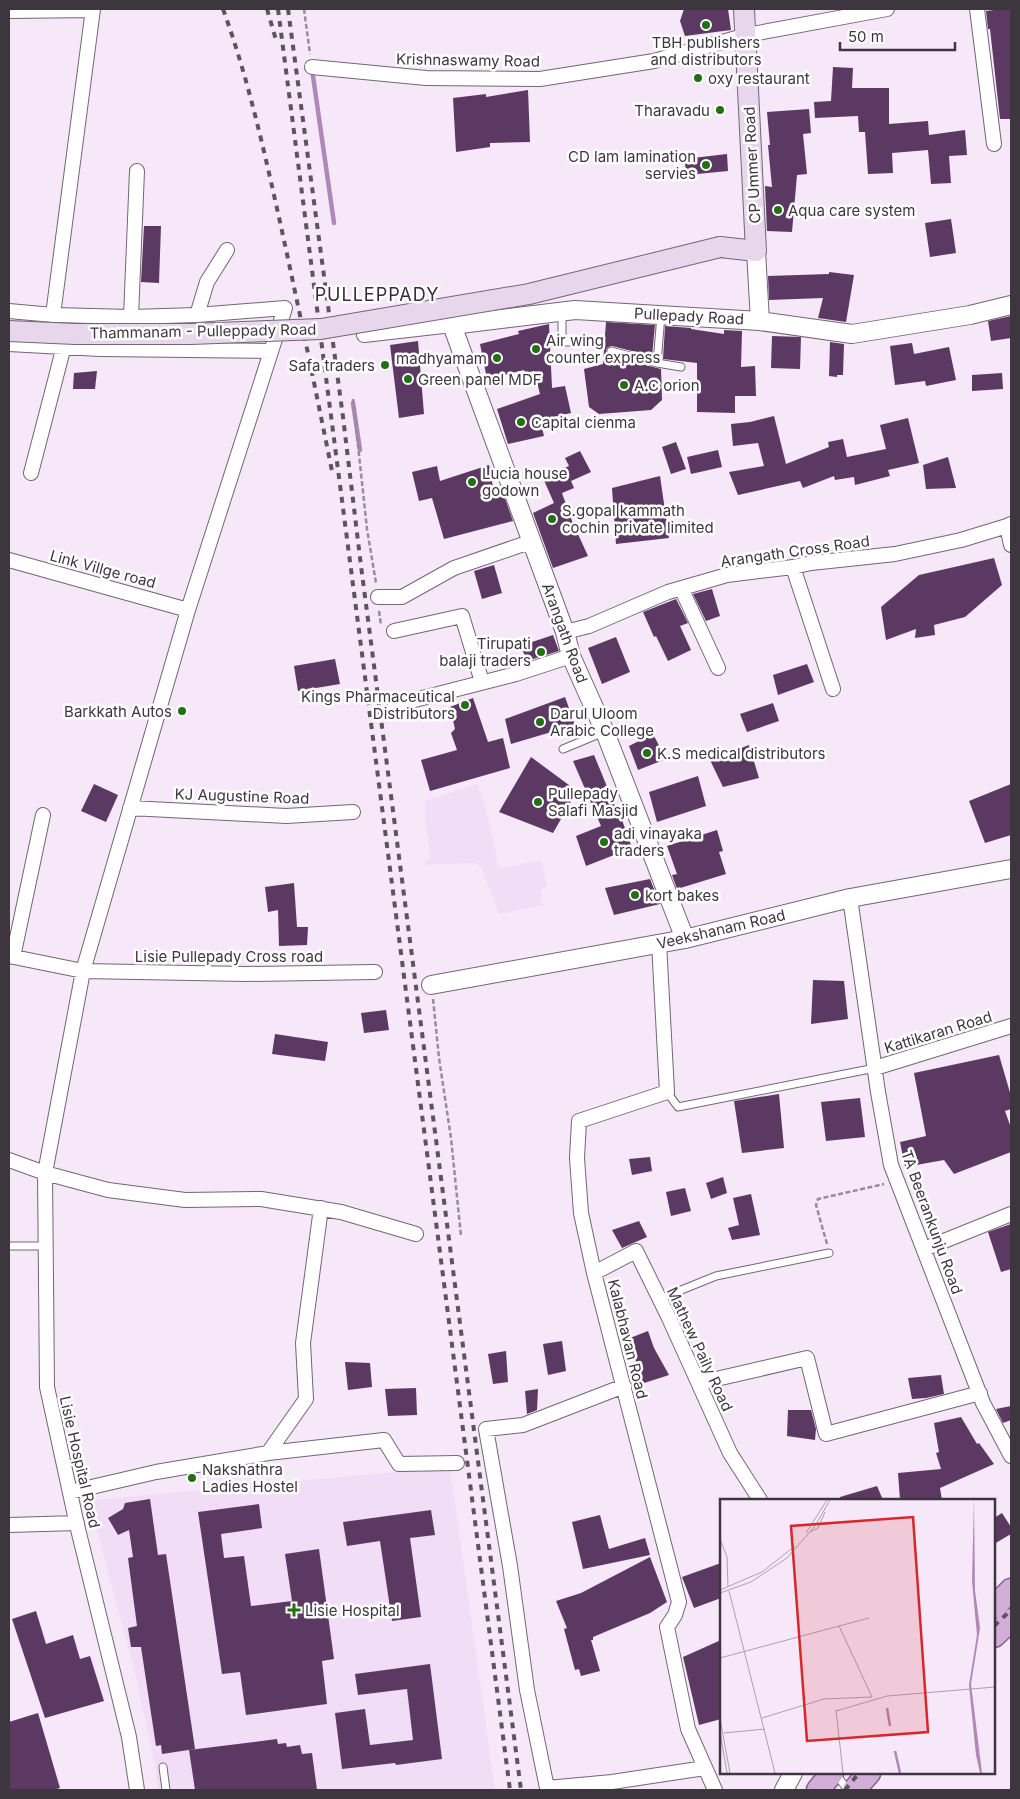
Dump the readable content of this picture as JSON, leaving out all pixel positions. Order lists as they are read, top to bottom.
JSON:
{
  "streets": {
    "main road": ["CP Ummer Road", "Thammanam - Pulleppady Road"],
    "street": [
      "Krishnaswamy Road",
      "Pullepady Road",
      "Arangath Cross Road",
      "Link Villge road",
      "Arangath Road",
      "KJ Augustine Road",
      "Veekshanam Road",
      "Lisie Pullepady Cross road",
      "Kattikaran Road",
      "TA Beerankunju Road",
      "Kalabhavan Road",
      "Mathew Paily Road",
      "Lisie Hospital Road"
    ]
  },
  "crossings": [
    ["Krishnaswamy Road", "CP Ummer Road"],
    ["CP Ummer Road", "Pullepady Road"],
    ["Pullepady Road", "Arangath Road"],
    ["Arangath Cross Road", "Arangath Road"],
    ["Link Villge road", "Lisie Hospital Road"],
    ["Arangath Road", "Veekshanam Road"],
    ["KJ Augustine Road", "Lisie Hospital Road"],
    ["Veekshanam Road", "TA Beerankunju Road"],
    ["Lisie Pullepady Cross road", "Lisie Hospital Road"],
    ["Kattikaran Road", "TA Beerankunju Road"],
    ["Kalabhavan Road", "Mathew Paily Road"]
  ],
  "districts": ["PULLEPPADY"],
  "places": {
    "other": [
      "TBH publishers and distributors",
      "oxy restaurant",
      "Tharavadu",
      "CD lam lamination servies",
      "Aqua care system",
      "Air wing counter express",
      "madhyamam",
      "Safa traders",
      "Green panel MDF",
      "A.C orion",
      "Capital cienma",
      "Lucia house godown",
      "S.gopal kammath cochin private limited",
      "Tirupati balaji traders",
      "Kings Pharmaceutical Distributors",
      "Barkkath Autos",
      "Darul Uloom Arabic College",
      "K.S medical distributors",
      "Pullepady Salafi Masjid",
      "adi vinayaka traders",
      "kort bakes",
      "Nakshathra Ladies Hostel"
    ],
    "health": ["Lisie Hospital"]
  },
  "scale_bar": "50 m"
}
